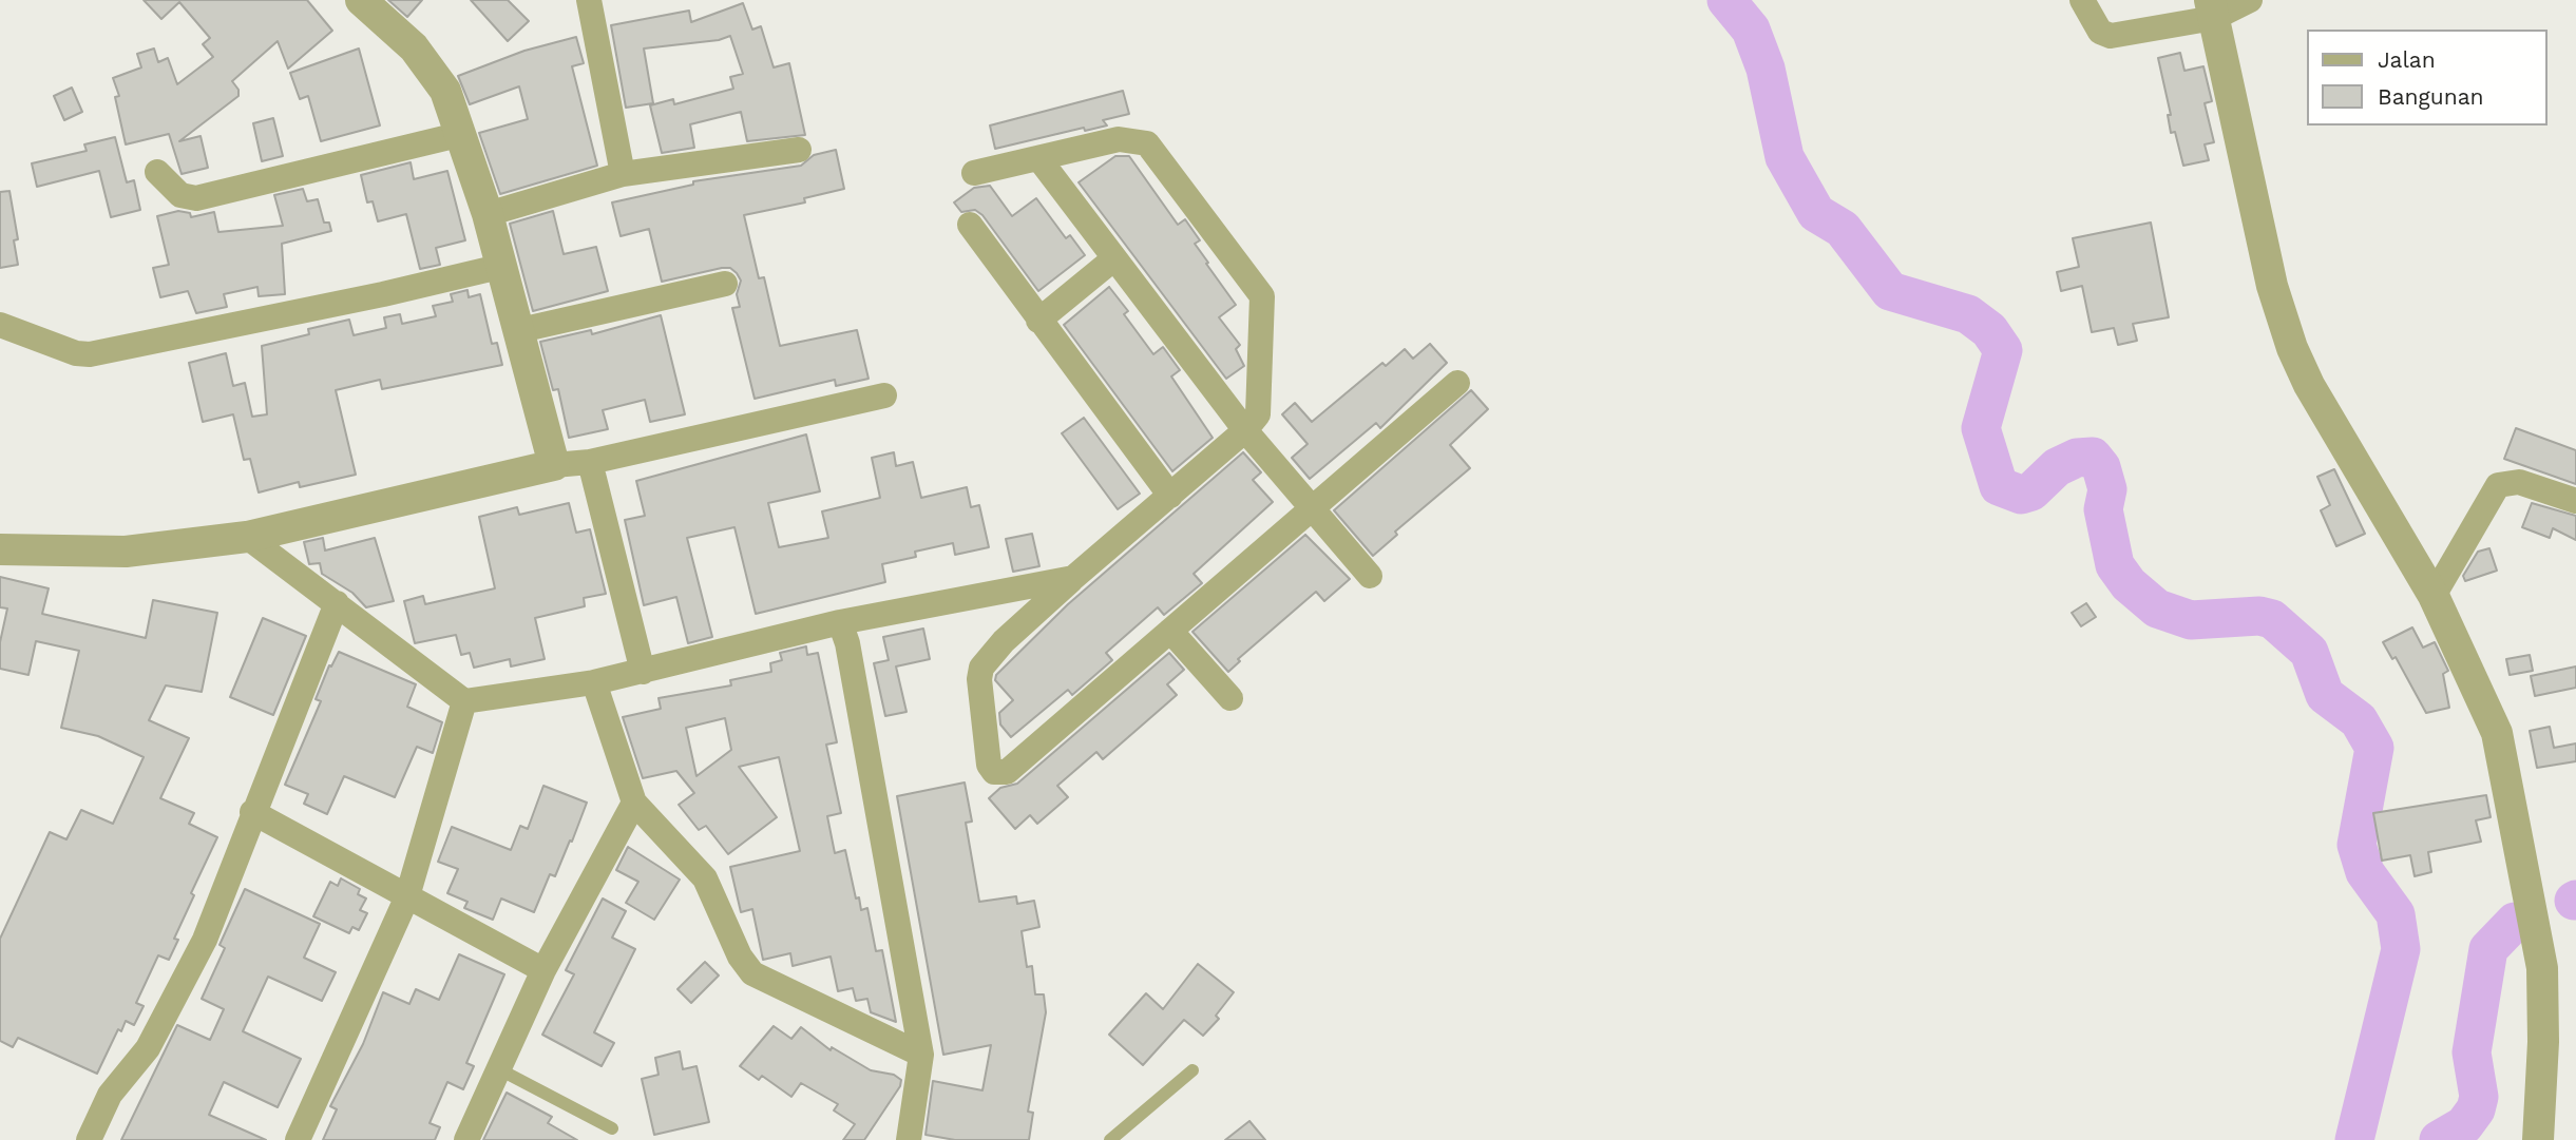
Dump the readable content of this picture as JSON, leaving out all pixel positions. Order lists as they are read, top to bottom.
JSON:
{
  "legend": ["Jalan", "Bangunan"]
}
